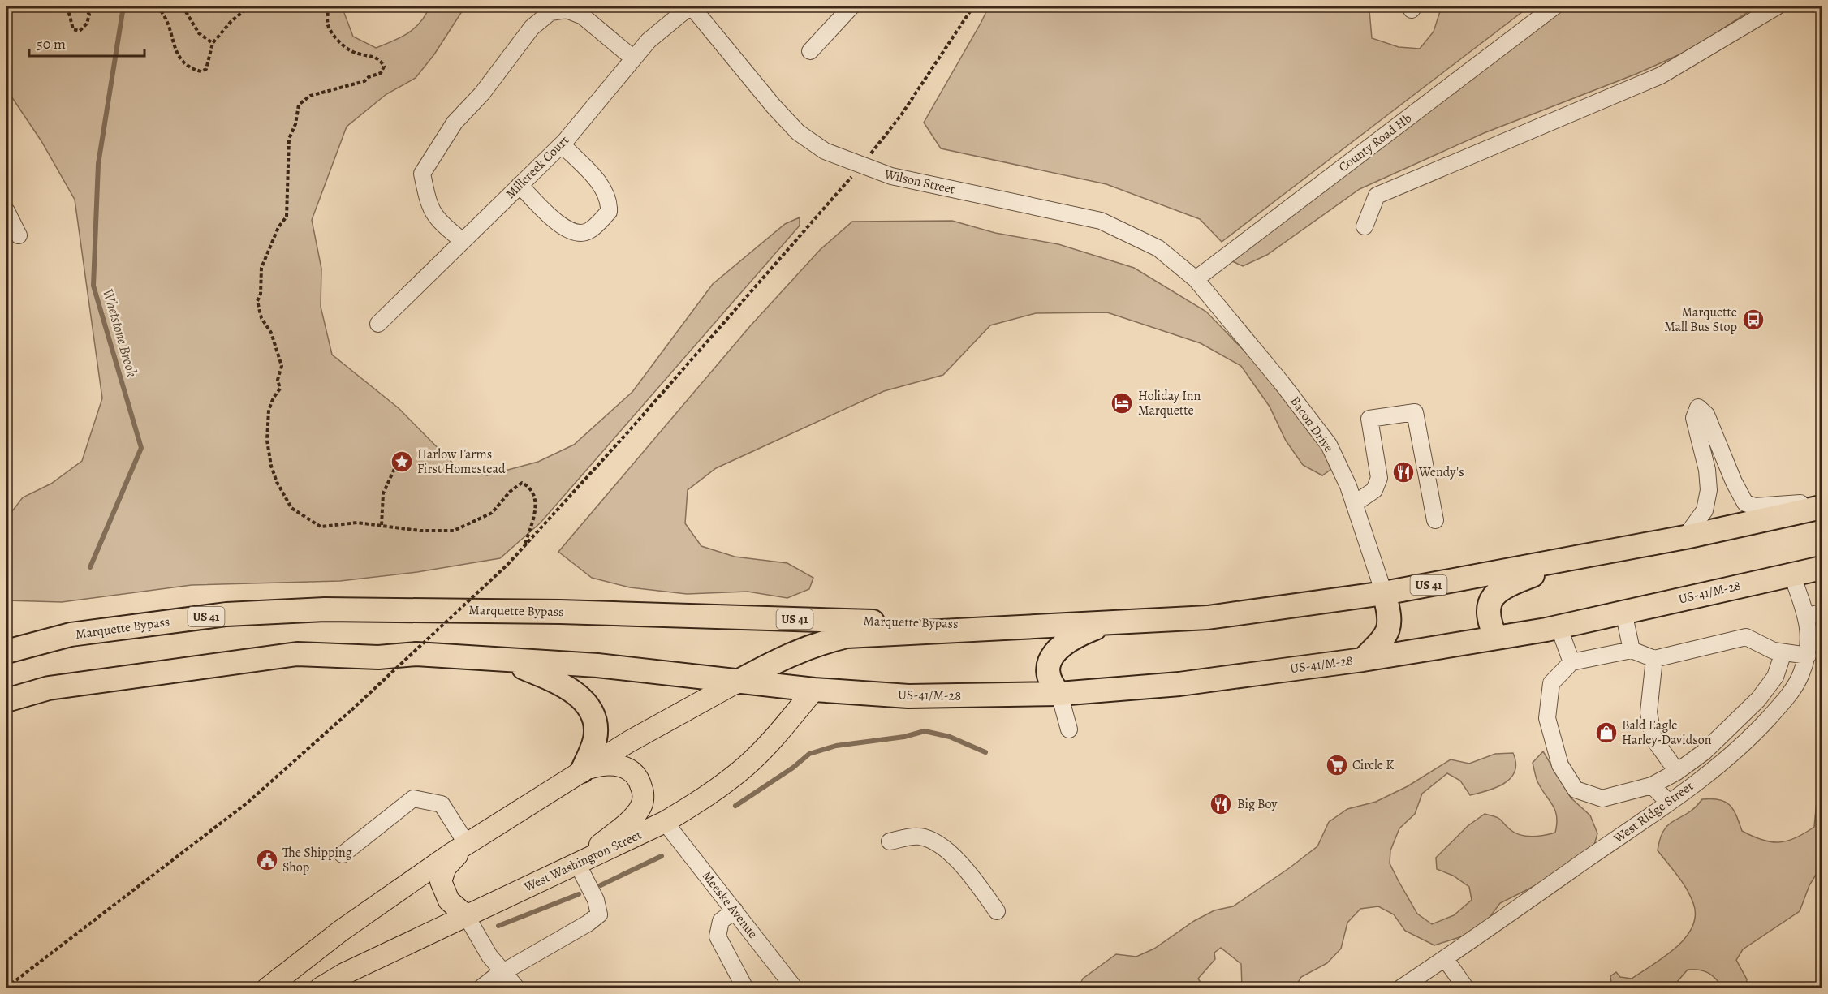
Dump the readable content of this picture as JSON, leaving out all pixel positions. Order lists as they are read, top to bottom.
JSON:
{
  "streets": {
    "highway": ["US 41", "US-41/M-28", "Marquette Bypass"],
    "main road": ["West Washington Street"],
    "street": [
      "County Road Hb",
      "Millcreek Court",
      "Wilson Street",
      "Bacon Drive",
      "West Ridge Street",
      "Meeske Avenue"
    ]
  },
  "crossings": [
    ["County Road Hb", "Wilson Street"],
    ["County Road Hb", "Bacon Drive"],
    ["Millcreek Court", "Wilson Street"],
    ["Wilson Street", "Bacon Drive"],
    ["Bacon Drive", "US 41"],
    ["US 41", "Marquette Bypass"],
    ["US-41/M-28", "West Ridge Street"],
    ["US-41/M-28", "West Washington Street"],
    ["West Washington Street", "Meeske Avenue"]
  ],
  "water": ["Whetstone Brook"],
  "places": {
    "bus stop": ["Marquette Mall Bus Stop"],
    "hotel": ["Holiday Inn Marquette"],
    "place": ["Harlow Farms First Homestead"],
    "restaurant": ["Wendy's", "Big Boy"],
    "shop": ["Bald Eagle Harley-Davidson"],
    "supermarket": ["Circle K"],
    "public building": ["The Shipping Shop"]
  },
  "scale_bar": "50 m"
}
